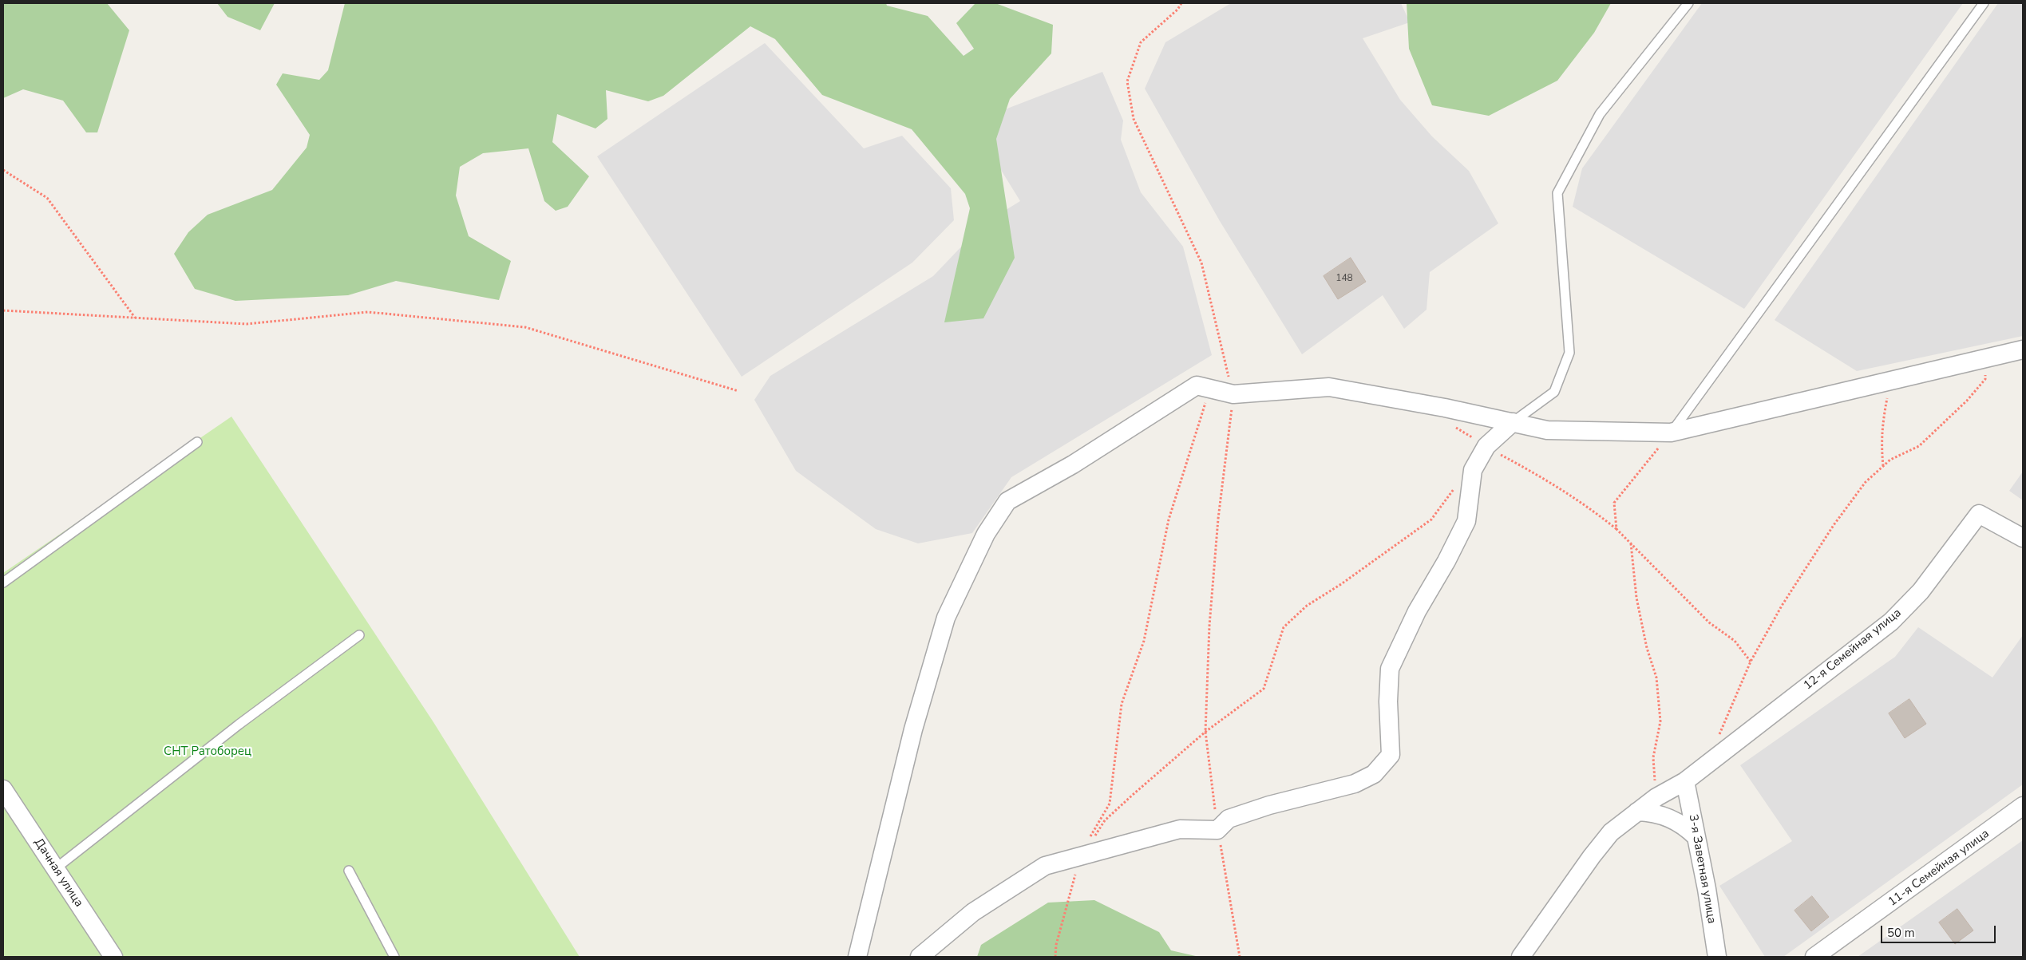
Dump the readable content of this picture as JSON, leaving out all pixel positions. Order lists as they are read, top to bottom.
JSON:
{
  "streets": {
    "street": [
      "12-я Семейная улица",
      "11-я Семейная улица",
      "3-я Заветная улица",
      "Дачная улица"
    ]
  },
  "crossings": [
    ["12-я Семейная улица", "3-я Заветная улица"]
  ],
  "parks": ["СНТ Ратоборец"],
  "house_numbers": ["148"],
  "scale_bar": "50 m"
}
